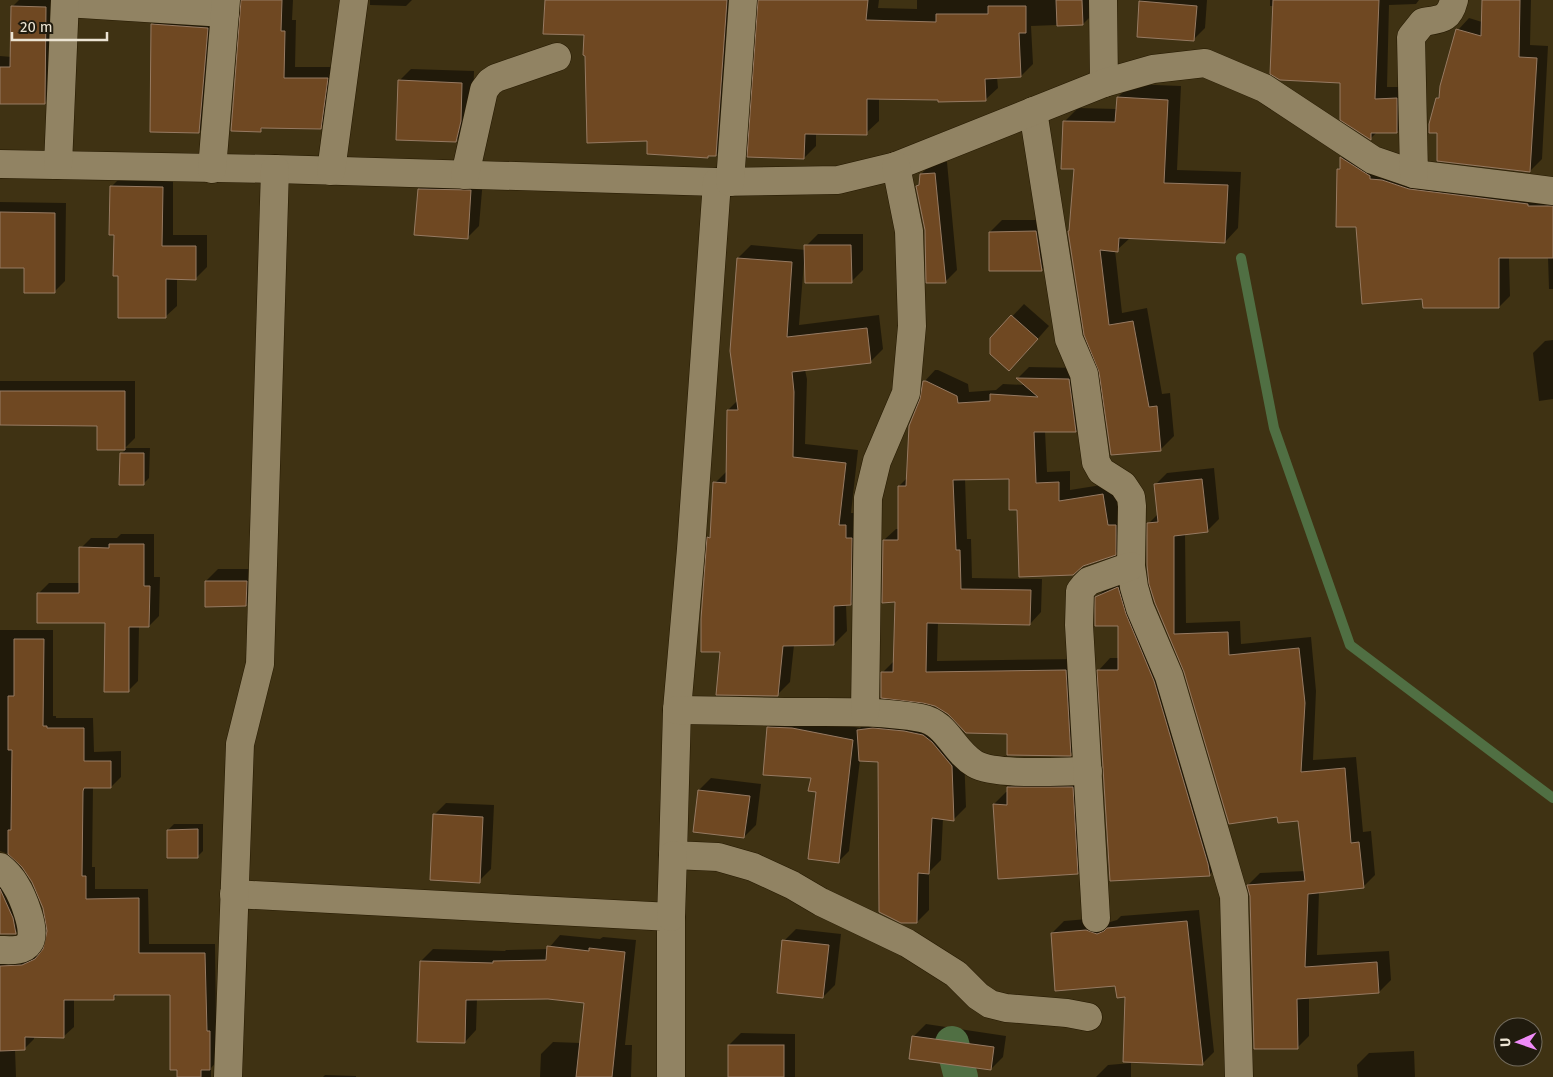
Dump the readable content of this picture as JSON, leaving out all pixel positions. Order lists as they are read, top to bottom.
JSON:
{
  "scale_bar": "20 m",
  "north": "left"
}
